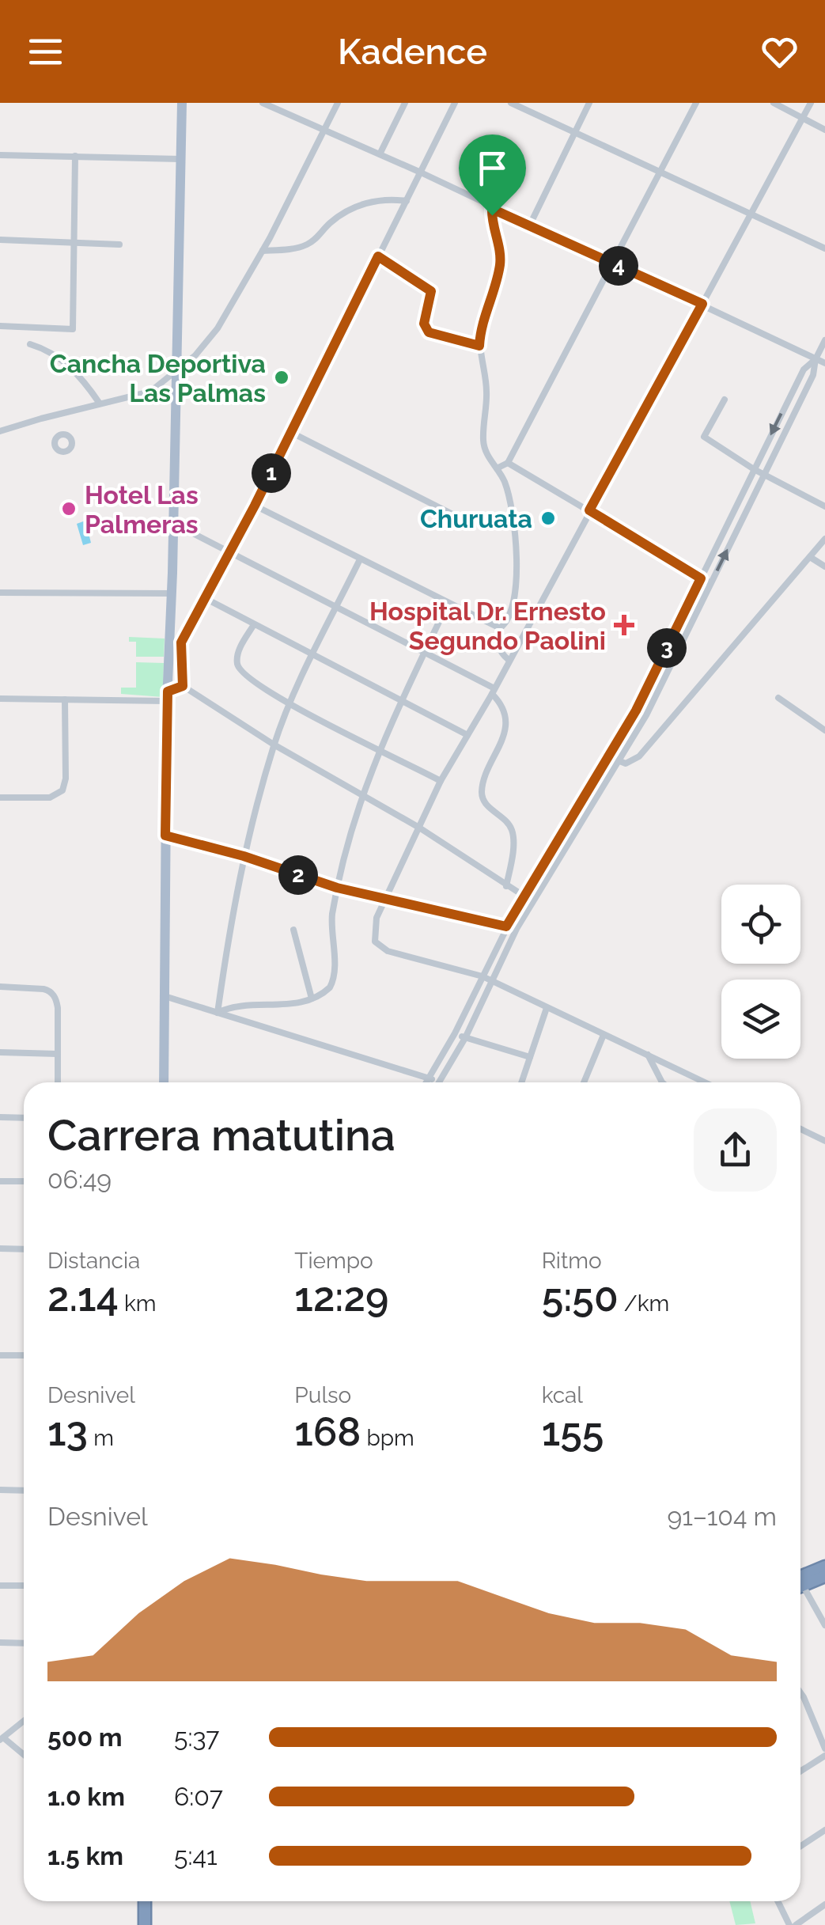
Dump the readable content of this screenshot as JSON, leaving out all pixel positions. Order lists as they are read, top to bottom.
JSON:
{
  "places": {
    "other": ["Cancha Deportiva Las Palmas", "Hotel Las Palmeras", "Churuata"],
    "health": ["Hospital Dr. Ernesto Segundo Paolini"]
  },
  "page": {
    "header": "Kadence",
    "pins": [
      "4",
      "1",
      "3",
      "2"
    ],
    "heading": ["Carrera matutina", "06:49"],
    "stats": [
      ["Distancia", "2.14 km"],
      ["Tiempo", "12:29"],
      ["Ritmo", "5:50 /km"],
      ["Desnivel", "13 m"],
      ["Pulso", "168 bpm"],
      ["kcal", "155"]
    ],
    "chart": ["Desnivel", "91–104 m"],
    "list": [
      {
        "name": "500 m",
        "note": "5:37"
      },
      {
        "name": "1.0 km",
        "note": "6:07"
      },
      {
        "name": "1.5 km",
        "note": "5:41"
      }
    ]
  }
}
